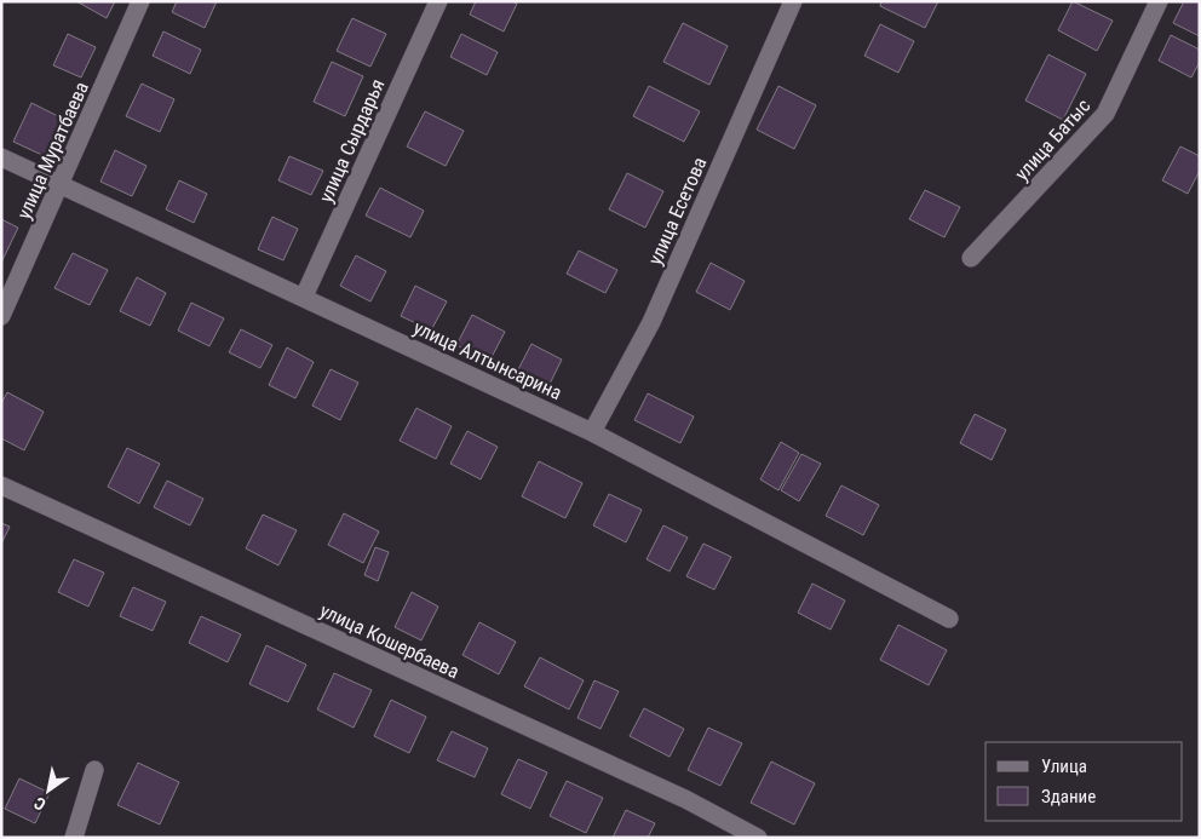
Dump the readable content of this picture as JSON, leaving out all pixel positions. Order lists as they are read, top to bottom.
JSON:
{
  "streets": {
    "street": [
      "улица Батыс",
      "улица Сырдарья",
      "улица Муратбаева",
      "улица Есетова",
      "улица Алтынсарина",
      "улица Кошербаева"
    ]
  },
  "crossings": [
    ["улица Сырдарья", "улица Алтынсарина"],
    ["улица Муратбаева", "улица Алтынсарина"],
    ["улица Есетова", "улица Алтынсарина"]
  ],
  "legend": ["Улица", "Здание"],
  "north": "bottom left"
}
